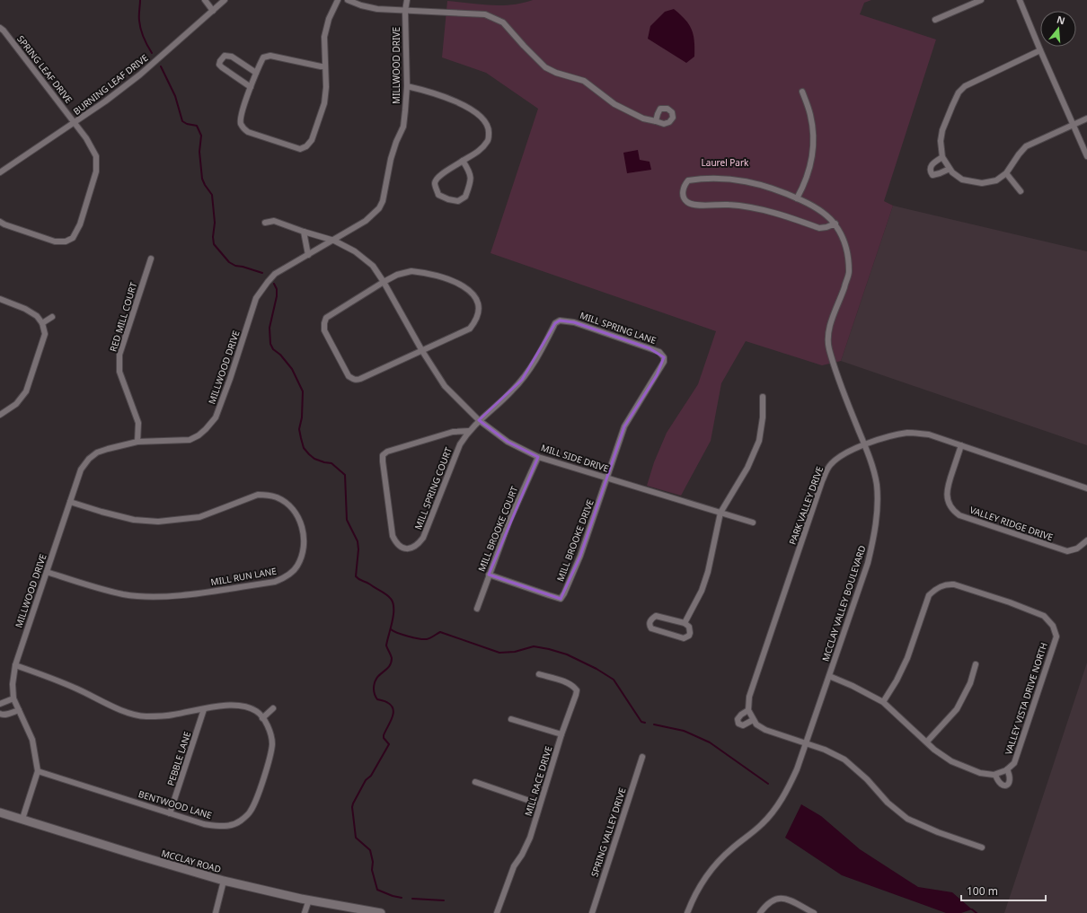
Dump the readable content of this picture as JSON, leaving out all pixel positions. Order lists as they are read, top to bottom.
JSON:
{
  "streets": {
    "main road": ["MCCLAY ROAD"],
    "street": [
      "MILLWOOD DRIVE",
      "SPRING LEAF DRIVE",
      "BURNING LEAF DRIVE",
      "RED MILL COURT",
      "MILL SPRING LANE",
      "MILL SIDE DRIVE",
      "MILL SPRING COURT",
      "PARK VALLEY DRIVE",
      "VALLEY RIDGE DRIVE",
      "MILL BROOKE COURT",
      "MILL BROOKE DRIVE",
      "MILL RUN LANE",
      "MCCLAY VALLEY BOULEVARD",
      "VALLEY VISTA DRIVE NORTH",
      "PEBBLE LANE",
      "MILL RACE DRIVE",
      "BENTWOOD LANE",
      "SPRING VALLEY DRIVE"
    ]
  },
  "crossings": [
    ["MILLWOOD DRIVE", "RED MILL COURT"],
    ["MILLWOOD DRIVE", "MILL SIDE DRIVE"],
    ["MILLWOOD DRIVE", "MILL RUN LANE"],
    ["MILLWOOD DRIVE", "BENTWOOD LANE"],
    ["MILLWOOD DRIVE", "MCCLAY ROAD"],
    ["SPRING LEAF DRIVE", "BURNING LEAF DRIVE"],
    ["MILL SPRING LANE", "MILL SIDE DRIVE"],
    ["MILL SPRING LANE", "MILL SPRING COURT"],
    ["MILL SPRING LANE", "MILL BROOKE DRIVE"],
    ["MILL SIDE DRIVE", "MILL SPRING COURT"],
    ["MILL SIDE DRIVE", "MILL BROOKE COURT"],
    ["MILL SIDE DRIVE", "MILL BROOKE DRIVE"],
    ["PARK VALLEY DRIVE", "VALLEY RIDGE DRIVE"],
    ["PARK VALLEY DRIVE", "MCCLAY VALLEY BOULEVARD"],
    ["MILL BROOKE COURT", "MILL BROOKE DRIVE"],
    ["PEBBLE LANE", "BENTWOOD LANE"]
  ],
  "parks": ["Laurel Park"],
  "scale_bar": "100 m",
  "north": "top"
}
